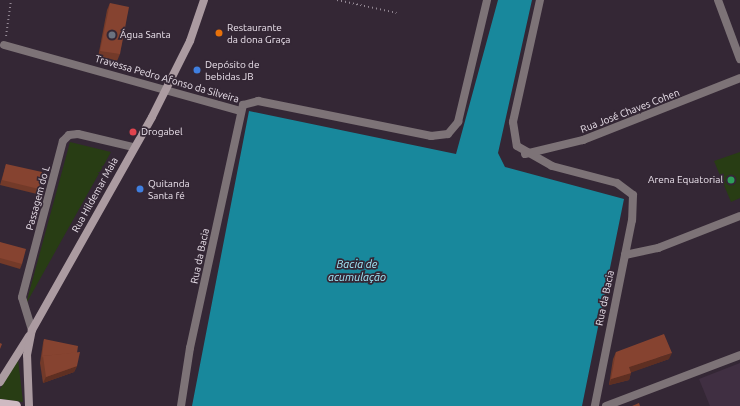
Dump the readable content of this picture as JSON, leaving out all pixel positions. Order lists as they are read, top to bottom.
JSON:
{
  "streets": {
    "main road": ["Rua Hildemar Maia"],
    "street": [
      "Travessa Pedro Afonso da Silveira",
      "Rua José Chaves Cohen",
      "Passagem do L",
      "Rua da Bacia"
    ]
  },
  "crossings": [
    ["Travessa Pedro Afonso da Silveira", "Rua Hildemar Maia"],
    ["Travessa Pedro Afonso da Silveira", "Rua da Bacia"],
    ["Rua José Chaves Cohen", "Rua da Bacia"],
    ["Rua Hildemar Maia", "Passagem do L"]
  ],
  "water": ["Bacia de acumulação"],
  "places": [
    "Restaurante da dona Graça",
    "Água Santa",
    "Depósito de bebidas JB",
    "Drogabel",
    "Arena Equatorial",
    "Quitanda Santa fé"
  ]
}
